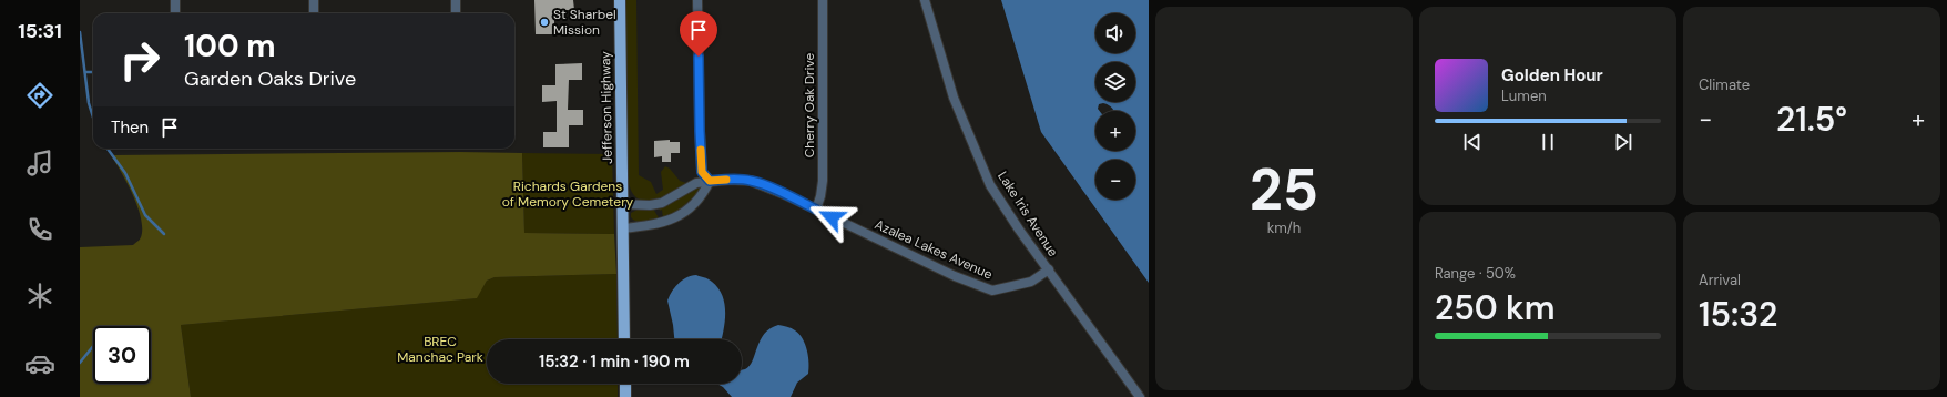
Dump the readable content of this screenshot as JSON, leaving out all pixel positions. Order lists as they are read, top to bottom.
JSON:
{
  "streets": {
    "main road": ["Jefferson Highway"],
    "street": ["Cherry Oak Drive", "Lake Iris Avenue", "Azalea Lakes Avenue"]
  },
  "crossings": [
    ["Cherry Oak Drive", "Azalea Lakes Avenue"],
    ["Jefferson Highway", "Azalea Lakes Avenue"],
    ["Lake Iris Avenue", "Azalea Lakes Avenue"]
  ],
  "parks": ["Richards Gardens of Memory Cemetery", "BREC Manchac Park"],
  "places": ["St Sharbel Mission"],
  "page": {
    "tabs": "15:31",
    "tile": [
      ["25", "km/h"],
      "Climate",
      ["Range · 50%", "250 km"],
      ["Arrival", "15:32"]
    ],
    "map_buttons": ["+", "−"],
    "turn": ["100 m", "Garden Oaks Drive"],
    "song": ["Golden Hour", "Lumen"],
    "heat": ["−", "21.5°", "+"],
    "then": "Then",
    "limit": "30",
    "trip": "15:32 · 1 min · 190 m"
  }
}
